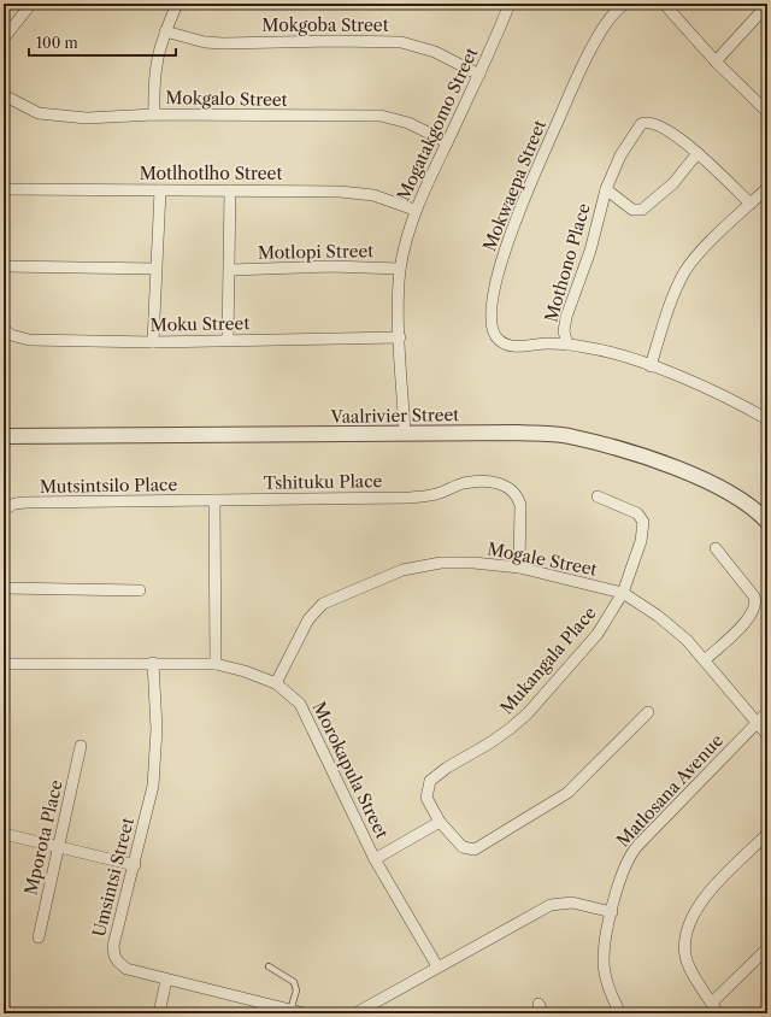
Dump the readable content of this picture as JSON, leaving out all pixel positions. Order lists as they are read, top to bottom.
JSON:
{
  "streets": {
    "street": [
      "Mokgoba Street",
      "Mokgalo Street",
      "Mogatakgomo Street",
      "Motlhotlho Street",
      "Mokwaepa Street",
      "Motlopi Street",
      "Mothono Place",
      "Moku Street",
      "Vaalrivier Street",
      "Tshituku Place",
      "Mutsintsilo Place",
      "Mogale Street",
      "Mukangala Place",
      "Morokapula Street",
      "Matlosana Avenue",
      "Mporota Place",
      "Umsintsi Street"
    ]
  },
  "crossings": [
    ["Mokgoba Street", "Mogatakgomo Street"],
    ["Mokgalo Street", "Mogatakgomo Street"],
    ["Mogatakgomo Street", "Motlhotlho Street"],
    ["Mogatakgomo Street", "Motlopi Street"],
    ["Mogatakgomo Street", "Moku Street"],
    ["Mogatakgomo Street", "Vaalrivier Street"],
    ["Mokwaepa Street", "Mothono Place"],
    ["Tshituku Place", "Mutsintsilo Place"],
    ["Tshituku Place", "Mogale Street"],
    ["Mogale Street", "Mukangala Place"],
    ["Mogale Street", "Morokapula Street"],
    ["Mogale Street", "Matlosana Avenue"],
    ["Morokapula Street", "Umsintsi Street"]
  ],
  "scale_bar": "100 m"
}
